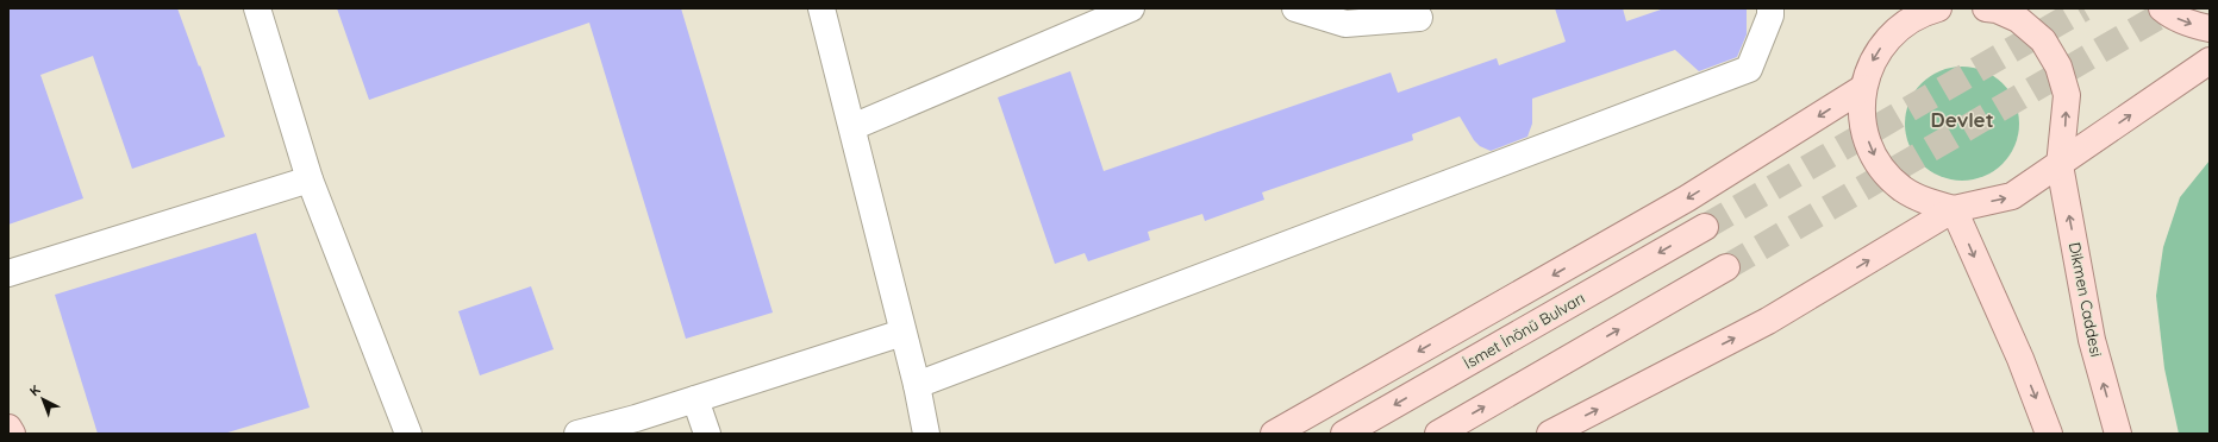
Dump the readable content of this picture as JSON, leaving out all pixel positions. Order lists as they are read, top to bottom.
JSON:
{
  "streets": {
    "main road": ["Dikmen Caddesi", "İsmet İnönü Bulvarı"]
  },
  "districts": ["Devlet"],
  "north": "top left"
}
